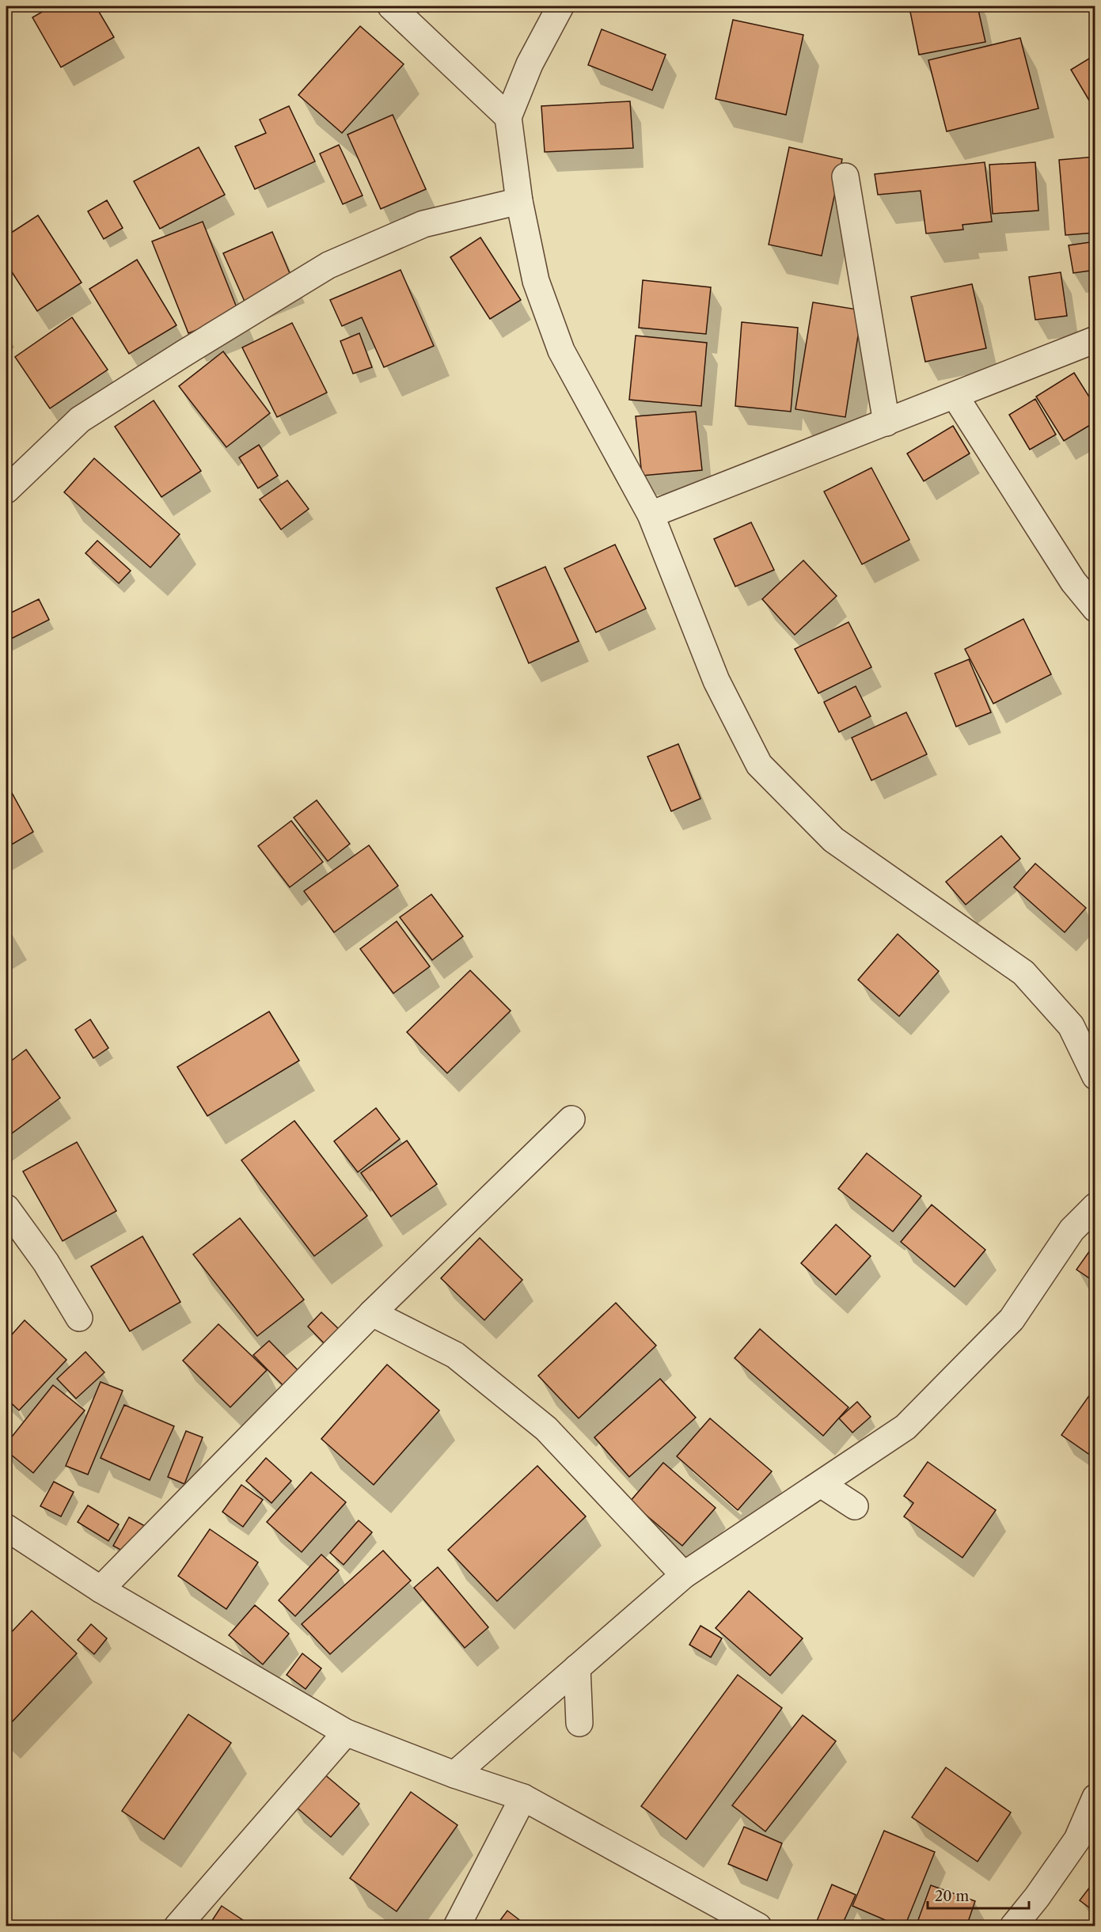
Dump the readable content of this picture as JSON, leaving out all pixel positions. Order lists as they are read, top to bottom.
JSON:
{
  "scale_bar": "20 m"
}
